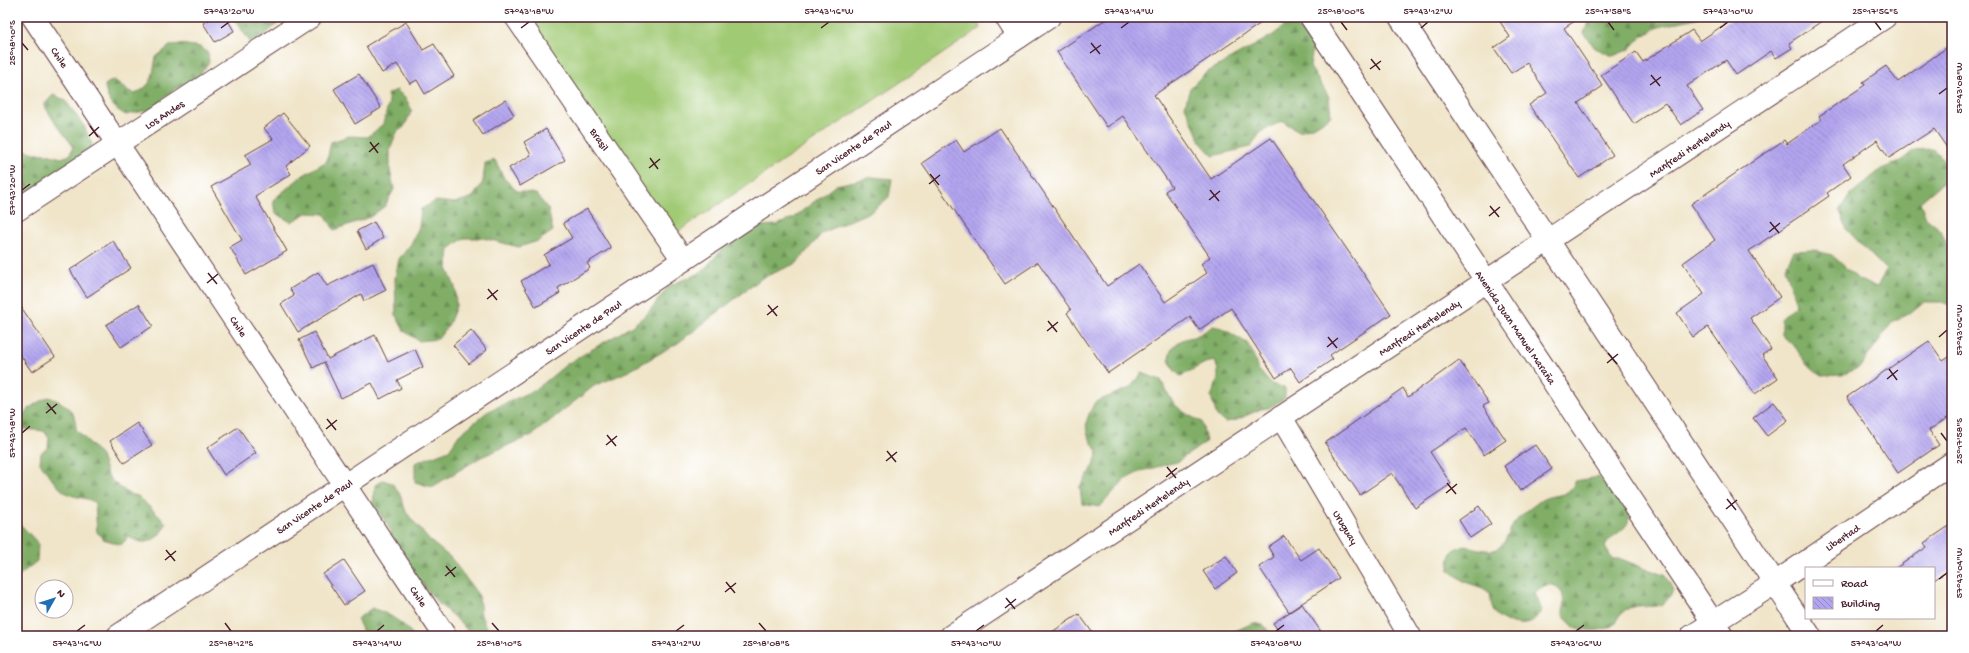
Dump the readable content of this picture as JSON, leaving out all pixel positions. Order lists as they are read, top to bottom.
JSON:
{
  "streets": {
    "street": [
      "Chile",
      "Los Andes",
      "Brasil",
      "San Vicente de Paul",
      "Manfredi Hertelendy",
      "Avenida Juan Manuel Maraña",
      "Uruguay",
      "Libertad"
    ]
  },
  "crossings": [
    ["Chile", "Los Andes"],
    ["Chile", "San Vicente de Paul"],
    ["Brasil", "San Vicente de Paul"],
    ["Manfredi Hertelendy", "Avenida Juan Manuel Maraña"],
    ["Manfredi Hertelendy", "Uruguay"],
    ["Avenida Juan Manuel Maraña", "Libertad"]
  ],
  "legend": ["Road", "Building"],
  "north": "top right",
  "coordinates": [
    "57°43'20\"W",
    "57°43'18\"W",
    "57°43'16\"W",
    "57°43'14\"W",
    "25°18'00\"S",
    "57°43'12\"W",
    "25°17'58\"S",
    "57°43'10\"W",
    "25°17'56\"S",
    "25°18'10\"S",
    "57°43'08\"W",
    "57°43'06\"W",
    "57°43'04\"W",
    "25°18'12\"S",
    "25°18'08\"S"
  ]
}
